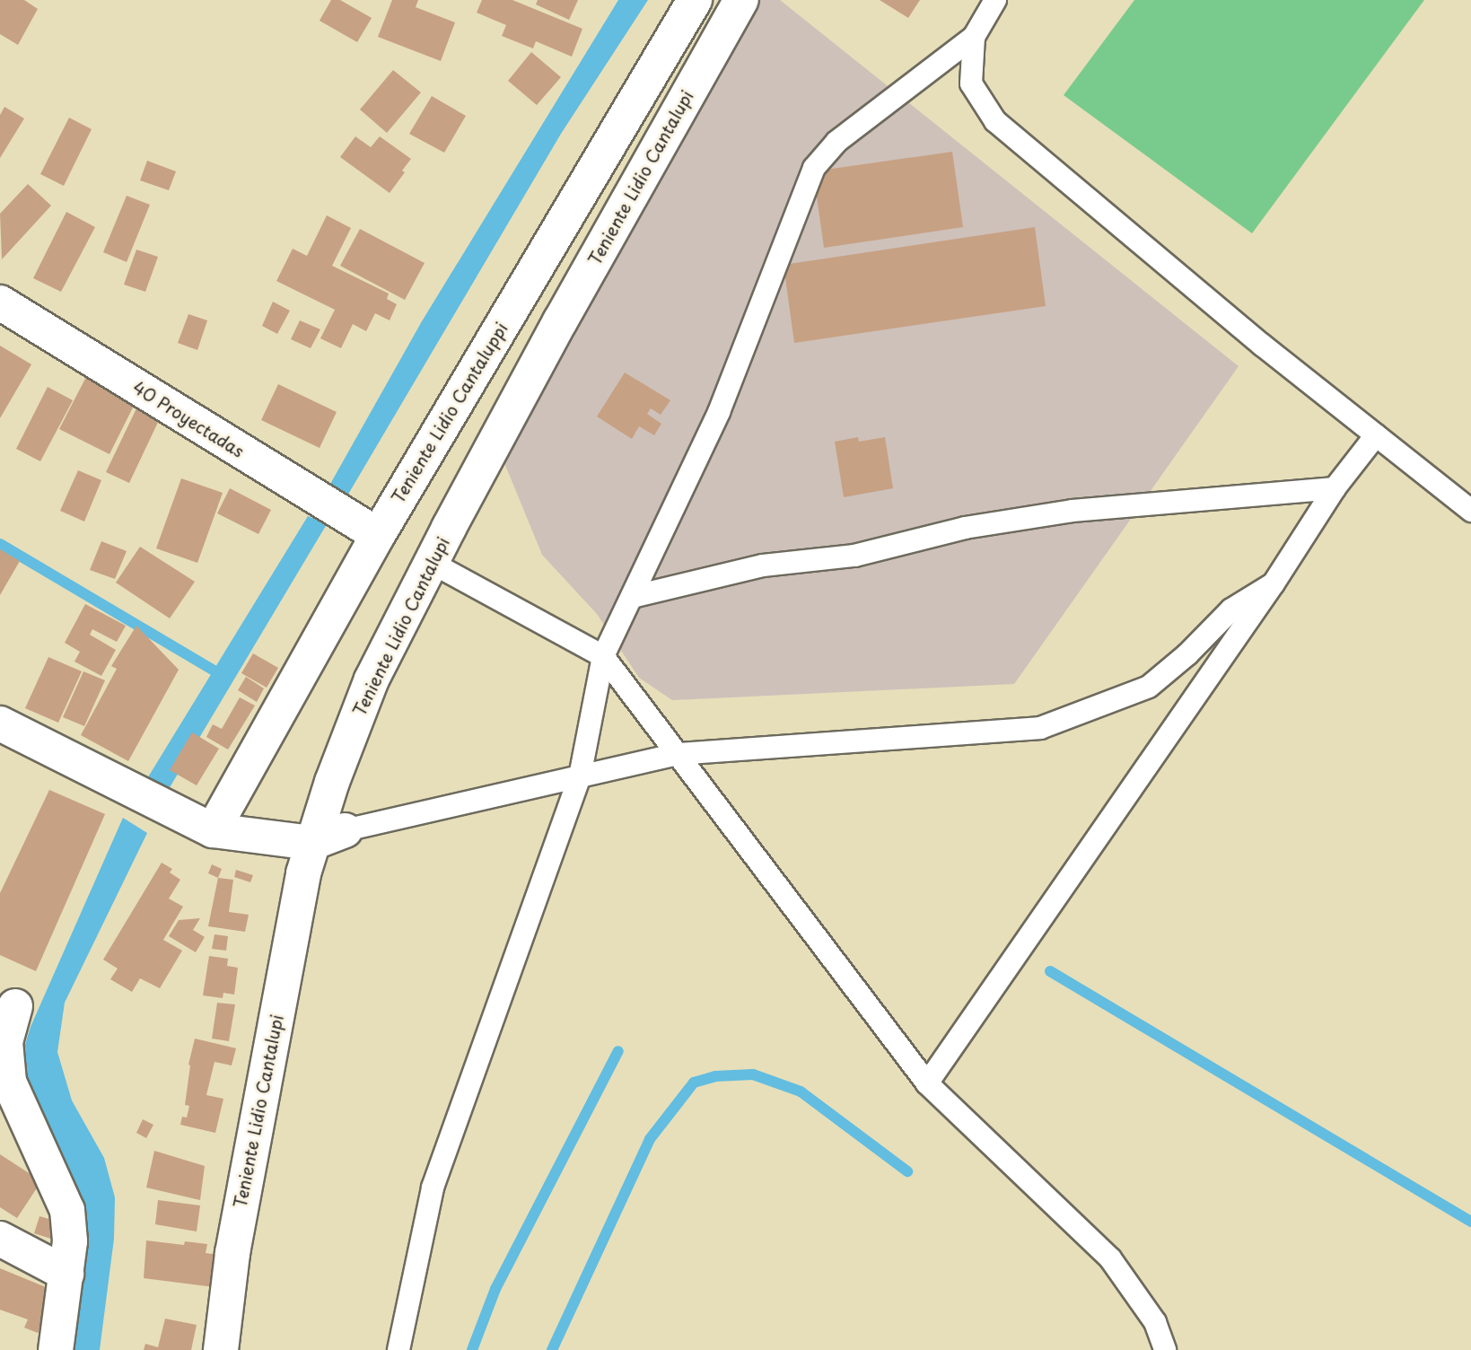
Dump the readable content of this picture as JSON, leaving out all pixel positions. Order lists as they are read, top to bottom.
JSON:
{
  "streets": {
    "street": ["Teniente Lidio Cantalupi", "Teniente Lidio Cantaluppi", "40 Proyectadas"]
  },
  "crossings": [
    ["Teniente Lidio Cantaluppi", "40 Proyectadas"]
  ]
}
